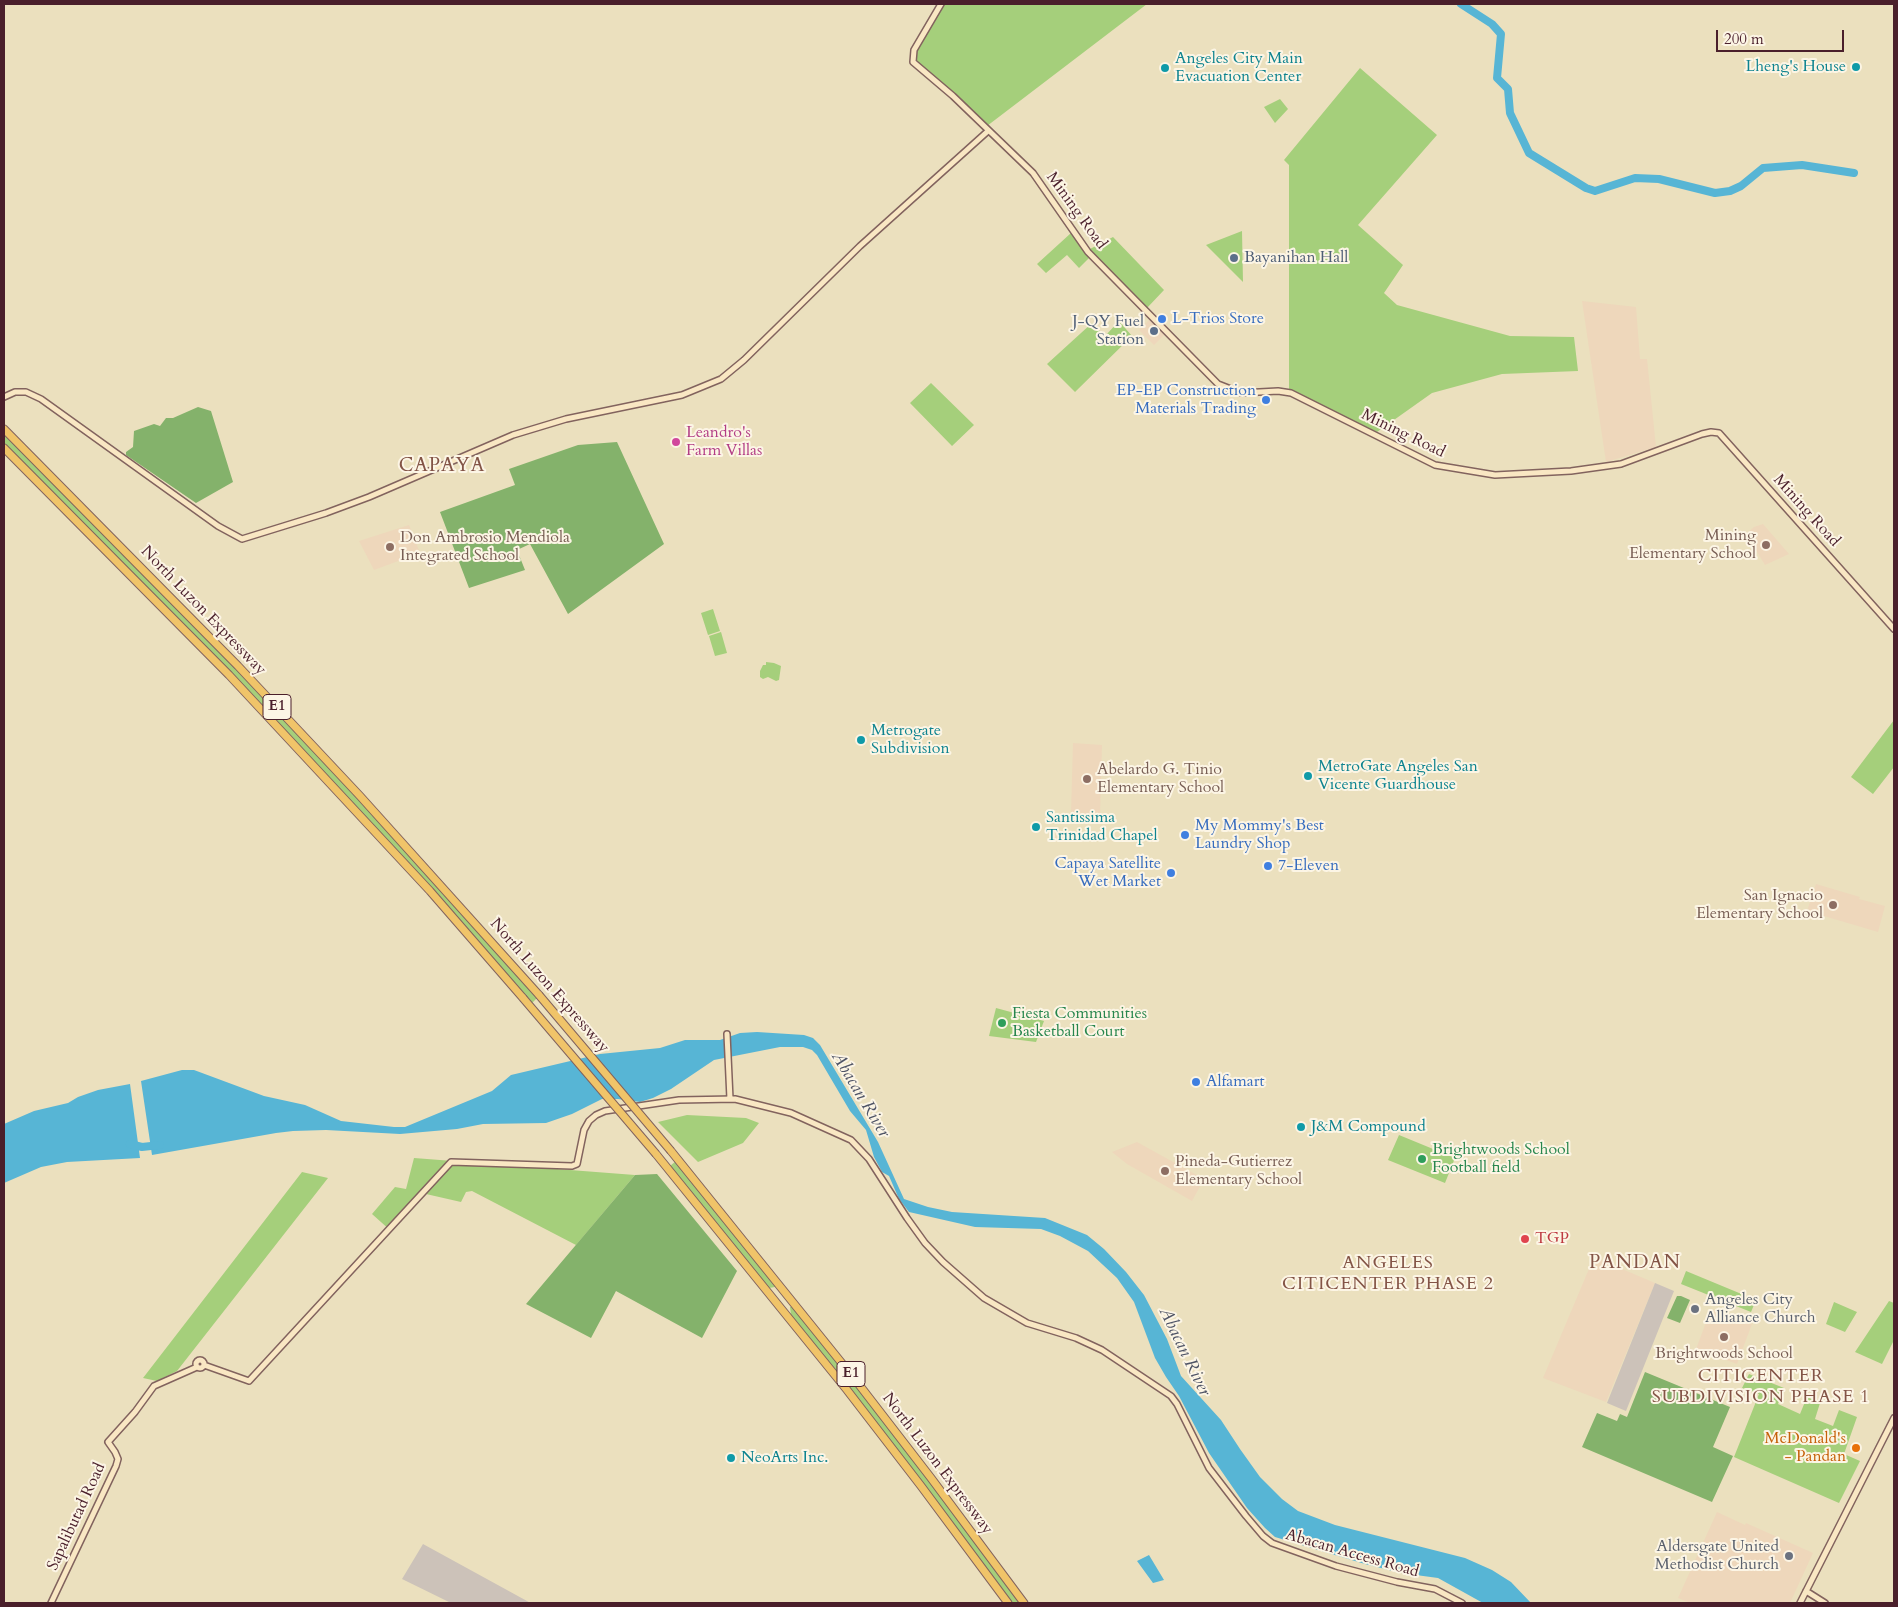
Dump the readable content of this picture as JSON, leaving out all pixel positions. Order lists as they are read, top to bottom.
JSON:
{
  "streets": {
    "highway": ["North Luzon Expressway", "E1"],
    "street": ["Mining Road", "Sapalibutad Road", "Abacan Access Road"]
  },
  "crossings": [
    ["Sapalibutad Road", "Abacan Access Road"]
  ],
  "districts": [
    "CAPAYA",
    "ANGELES CITICENTER PHASE 2",
    "PANDAN",
    "CITICENTER SUBDIVISION PHASE 1"
  ],
  "water": ["Abacan River"],
  "places": [
    "Lheng's House",
    "Angeles City Main Evacuation Center",
    "Bayanihan Hall",
    "L-Trios Store",
    "J-QY Fuel Station",
    "EP-EP Construction Materials Trading",
    "Leandro's Farm Villas",
    "Mining Elementary School",
    "Don Ambrosio Mendiola Integrated School",
    "Metrogate Subdivision",
    "MetroGate Angeles San Vicente Guardhouse",
    "Abelardo G. Tinio Elementary School",
    "Santissima Trinidad Chapel",
    "My Mommy's Best Laundry Shop",
    "7-Eleven",
    "Capaya Satellite Wet Market",
    "San Ignacio Elementary School",
    "Fiesta Communities Basketball Court",
    "Alfamart",
    "J&M Compound",
    "Brightwoods School Football field",
    "Pineda-Gutierrez Elementary School",
    "TGP",
    "Angeles City Alliance Church",
    "Brightwoods School",
    "McDonald's - Pandan",
    "NeoArts Inc.",
    "Aldersgate United Methodist Church"
  ],
  "scale_bar": "200 m"
}
